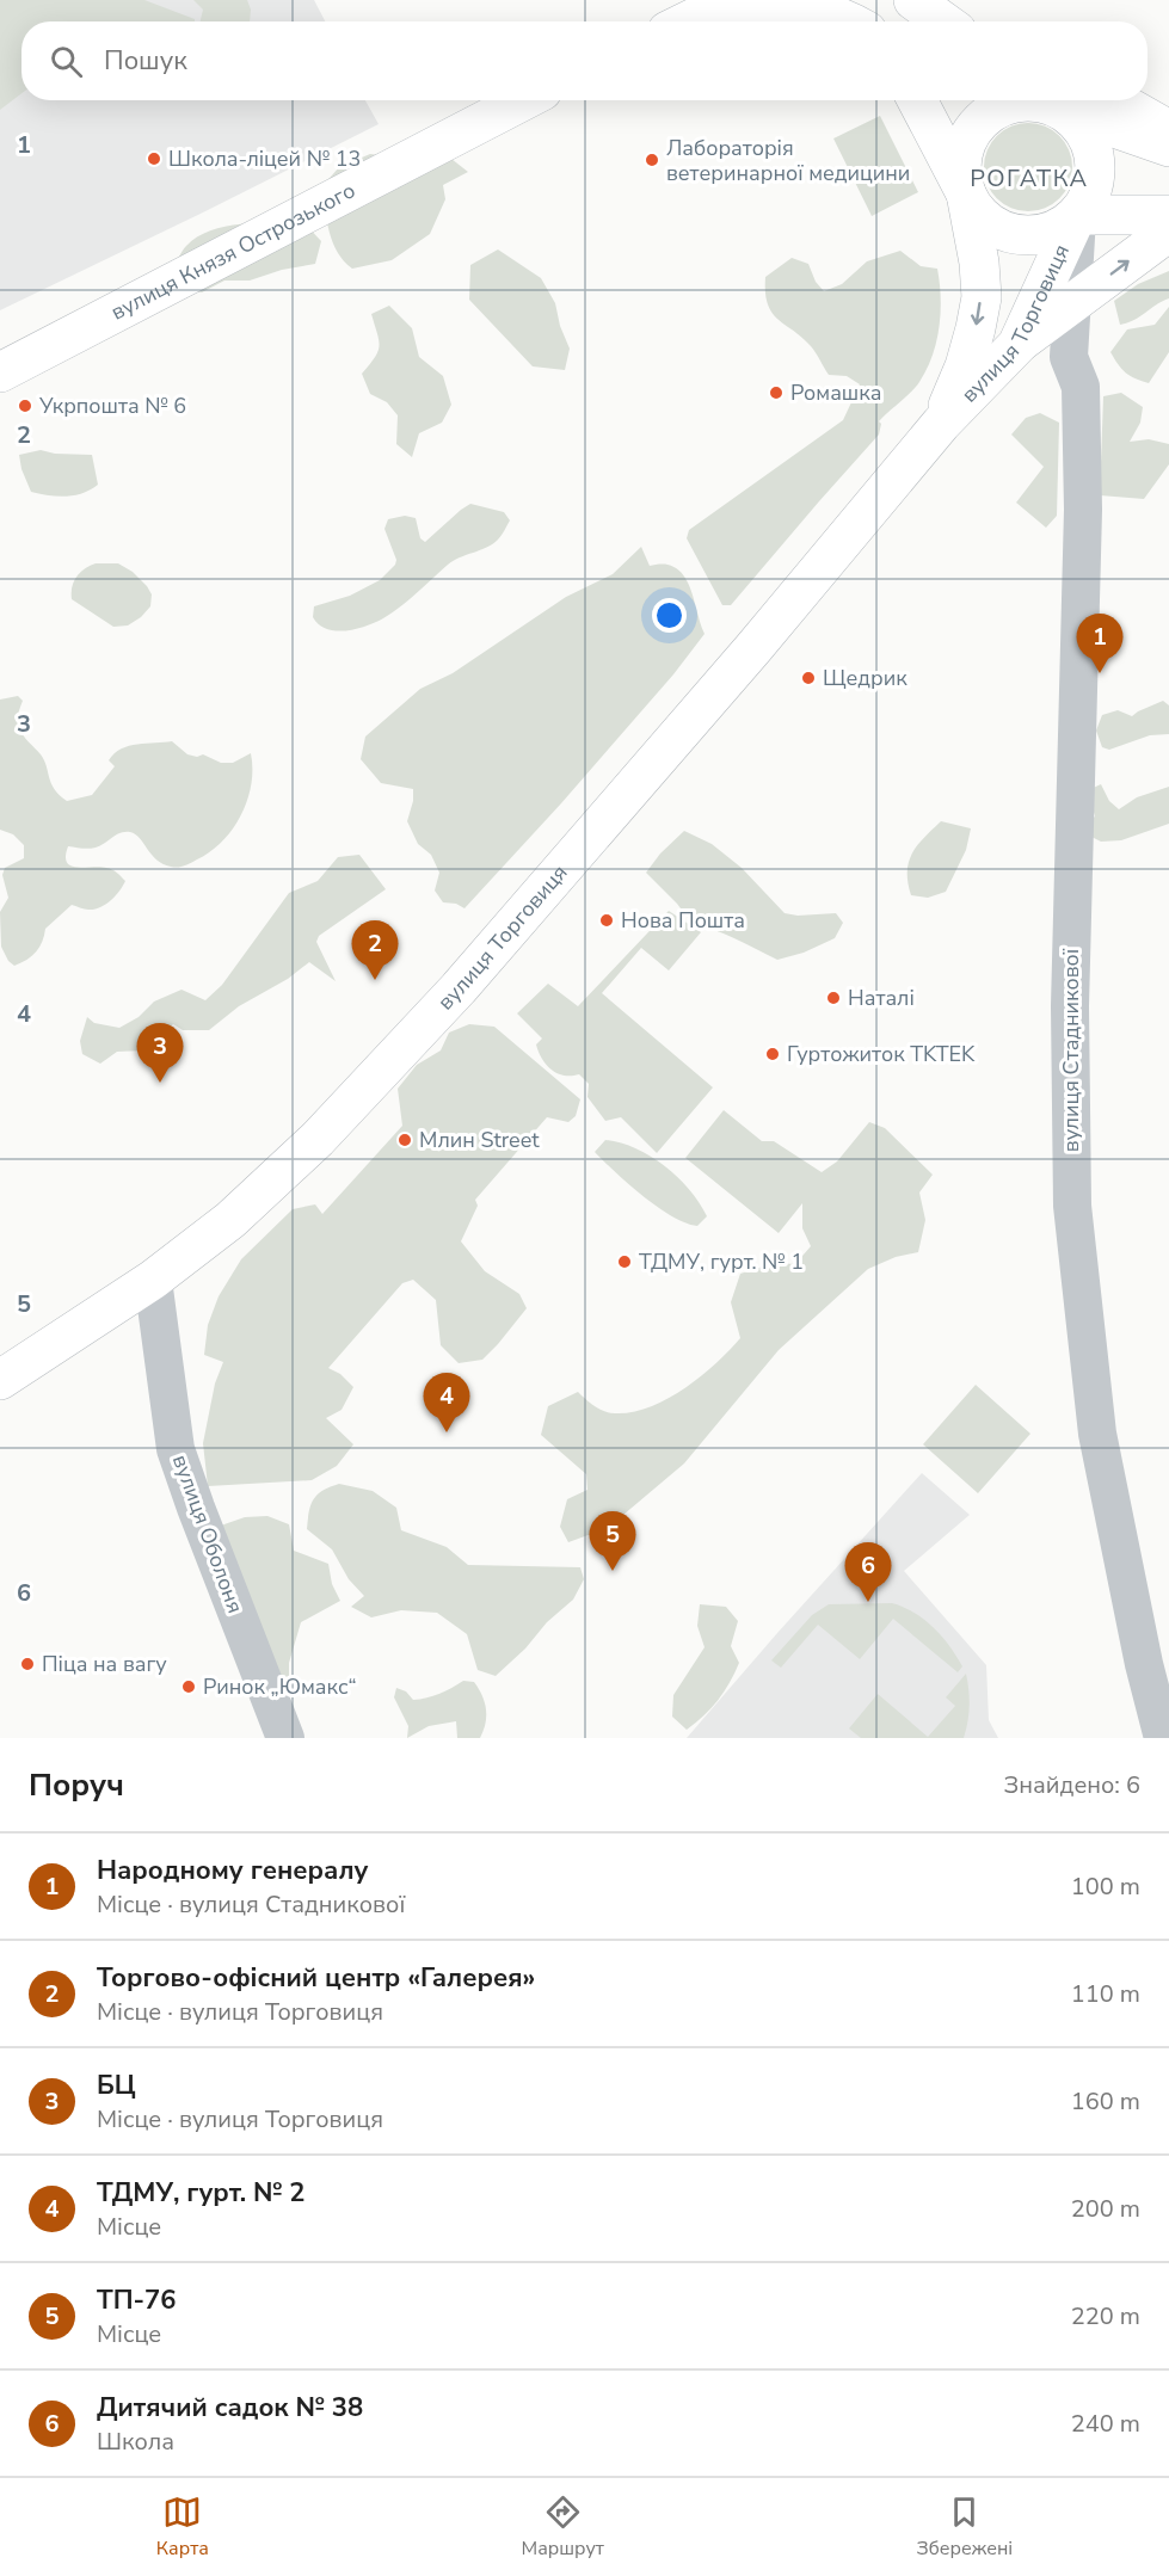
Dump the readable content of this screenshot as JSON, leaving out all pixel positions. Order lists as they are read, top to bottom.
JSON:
{
  "streets": {
    "main road": ["вулиця Князя Острозького", "вулиця Торговиця"],
    "street": ["вулиця Стадникової", "вулиця Оболоня"]
  },
  "crossings": [
    ["вулиця Торговиця", "вулиця Оболоня"]
  ],
  "districts": ["РОГАТКА"],
  "places": [
    "Школа-ліцей № 13",
    "Лабораторія ветеринарної медицини",
    "Ромашка",
    "Укрпошта № 6",
    "Щедрик",
    "Нова Пошта",
    "Наталі",
    "Гуртожиток TKTEK",
    "Млин Street",
    "ТДМУ, гурт. № 1",
    "Піца на вагу",
    "Ринок „Юмакс“"
  ],
  "page": {
    "search": "Пошук",
    "pins": [
      "1",
      "2",
      "3",
      "4",
      "5",
      "6"
    ],
    "heading": ["Поруч", "Знайдено: 6"],
    "list": [
      {
        "mark": "1",
        "name": "Народному генералу",
        "note": "Місце · вулиця Стадникової",
        "value": "100 m"
      },
      {
        "mark": "2",
        "name": "Торгово-офісний центр «Галерея»",
        "note": "Місце · вулиця Торговиця",
        "value": "110 m"
      },
      {
        "mark": "3",
        "name": "БЦ",
        "note": "Місце · вулиця Торговиця",
        "value": "160 m"
      },
      {
        "mark": "4",
        "name": "ТДМУ, гурт. № 2",
        "note": "Місце",
        "value": "200 m"
      },
      {
        "mark": "5",
        "name": "ТП-76",
        "note": "Місце",
        "value": "220 m"
      },
      {
        "mark": "6",
        "name": "Дитячий садок № 38",
        "note": "Школа",
        "value": "240 m"
      }
    ],
    "nav": ["Карта", "Маршрут", "Збережені"]
  },
  "grid": {
    "rows": [
      "1",
      "2",
      "3",
      "4",
      "5",
      "6"
    ]
  }
}
